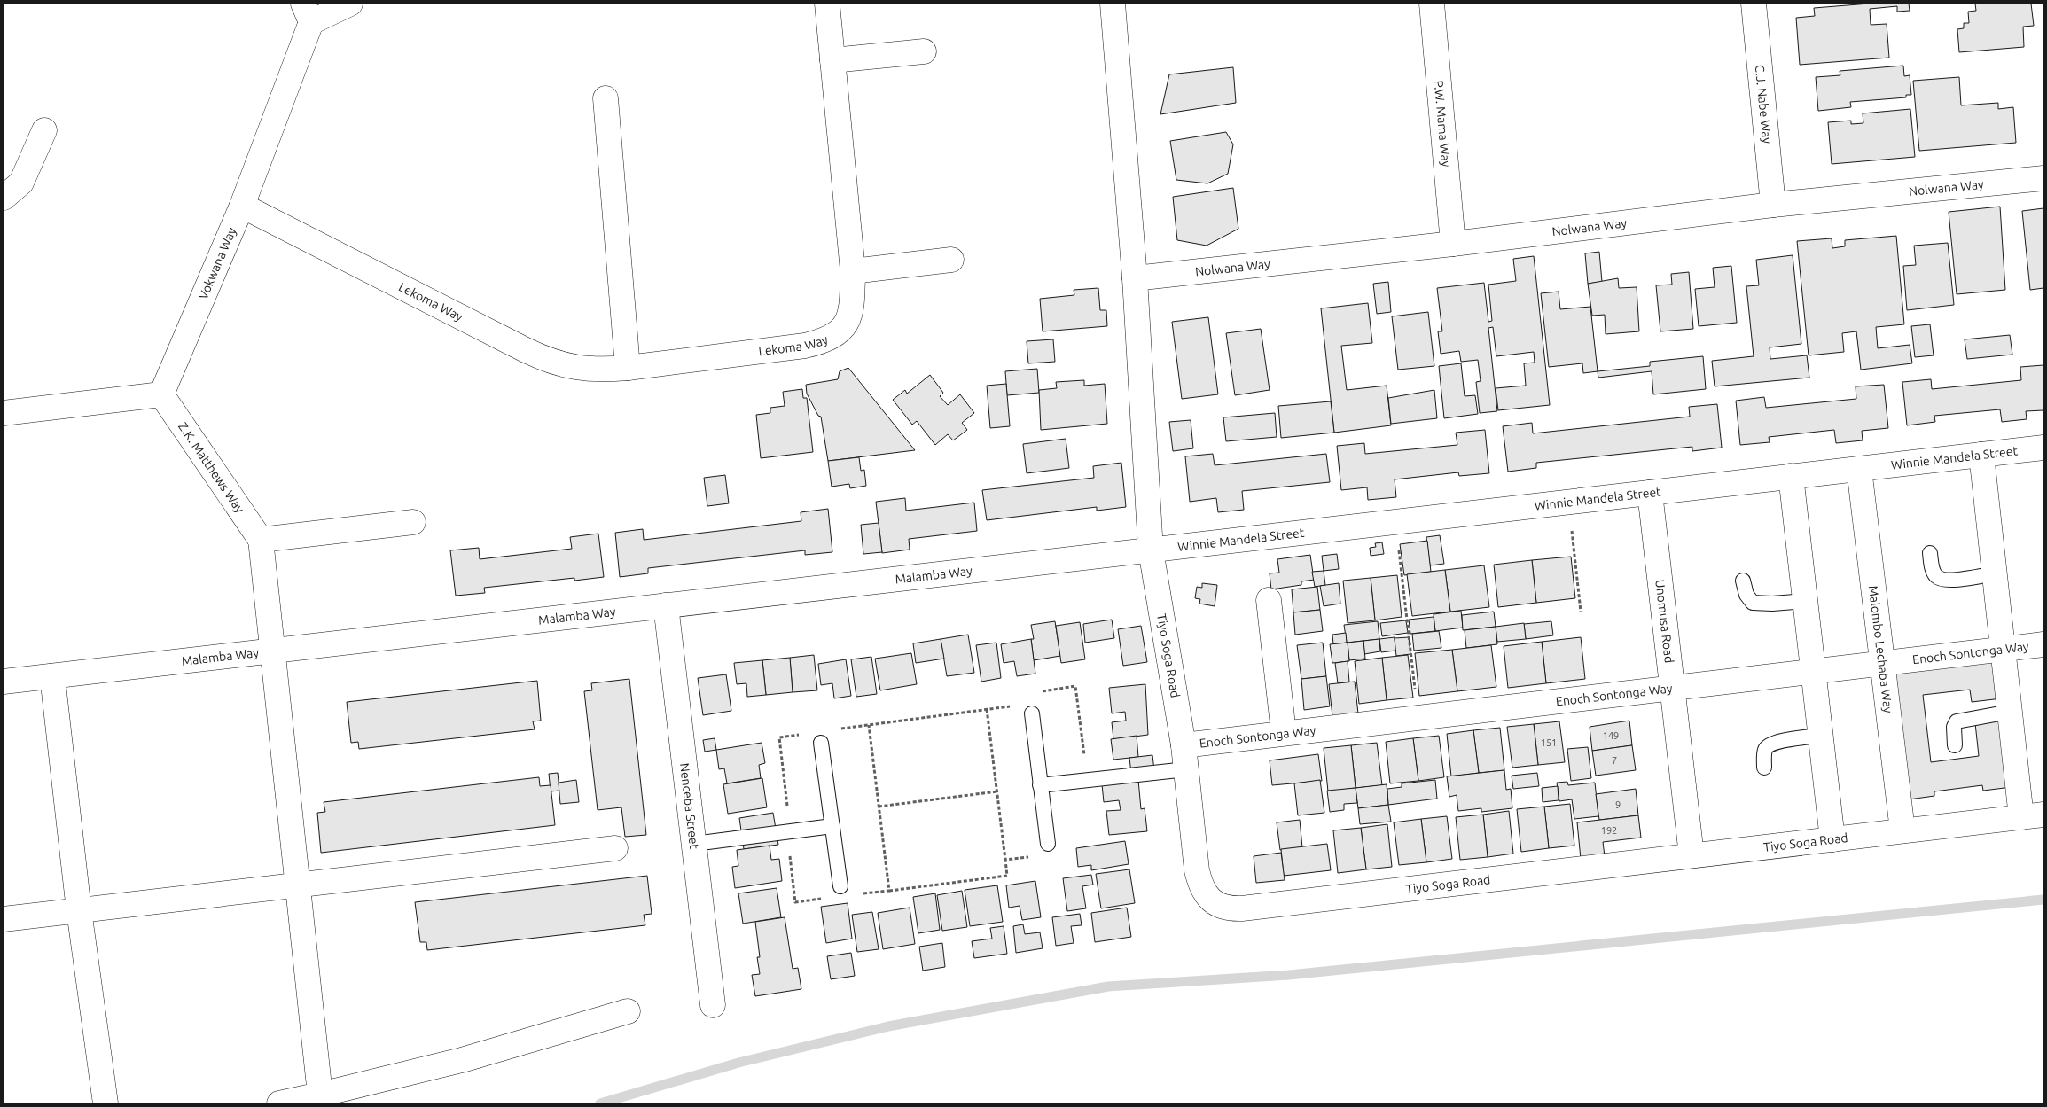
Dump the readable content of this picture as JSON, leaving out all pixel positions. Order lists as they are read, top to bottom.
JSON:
{
  "streets": {
    "street": [
      "C.J. Nabe Way",
      "P.W. Mama Way",
      "Nolwana Way",
      "Vokwana Way",
      "Lekoma Way",
      "Winnie Mandela Street",
      "Z.K. Matthews Way",
      "Malamba Way",
      "Unomusa Road",
      "Malombo Lechaba Way",
      "Enoch Sontonga Way",
      "Tiyo Soga Road",
      "Nenceba Street"
    ]
  },
  "crossings": [
    ["C.J. Nabe Way", "Nolwana Way"],
    ["P.W. Mama Way", "Nolwana Way"],
    ["Vokwana Way", "Lekoma Way"],
    ["Vokwana Way", "Z.K. Matthews Way"],
    ["Winnie Mandela Street", "Malamba Way"],
    ["Winnie Mandela Street", "Unomusa Road"],
    ["Winnie Mandela Street", "Malombo Lechaba Way"],
    ["Winnie Mandela Street", "Tiyo Soga Road"],
    ["Z.K. Matthews Way", "Malamba Way"],
    ["Malamba Way", "Tiyo Soga Road"],
    ["Malamba Way", "Nenceba Street"],
    ["Unomusa Road", "Enoch Sontonga Way"],
    ["Unomusa Road", "Tiyo Soga Road"],
    ["Malombo Lechaba Way", "Enoch Sontonga Way"],
    ["Malombo Lechaba Way", "Tiyo Soga Road"],
    ["Enoch Sontonga Way", "Tiyo Soga Road"]
  ],
  "house_numbers": [
    "149",
    "151",
    "7",
    "9",
    "192"
  ]
}
